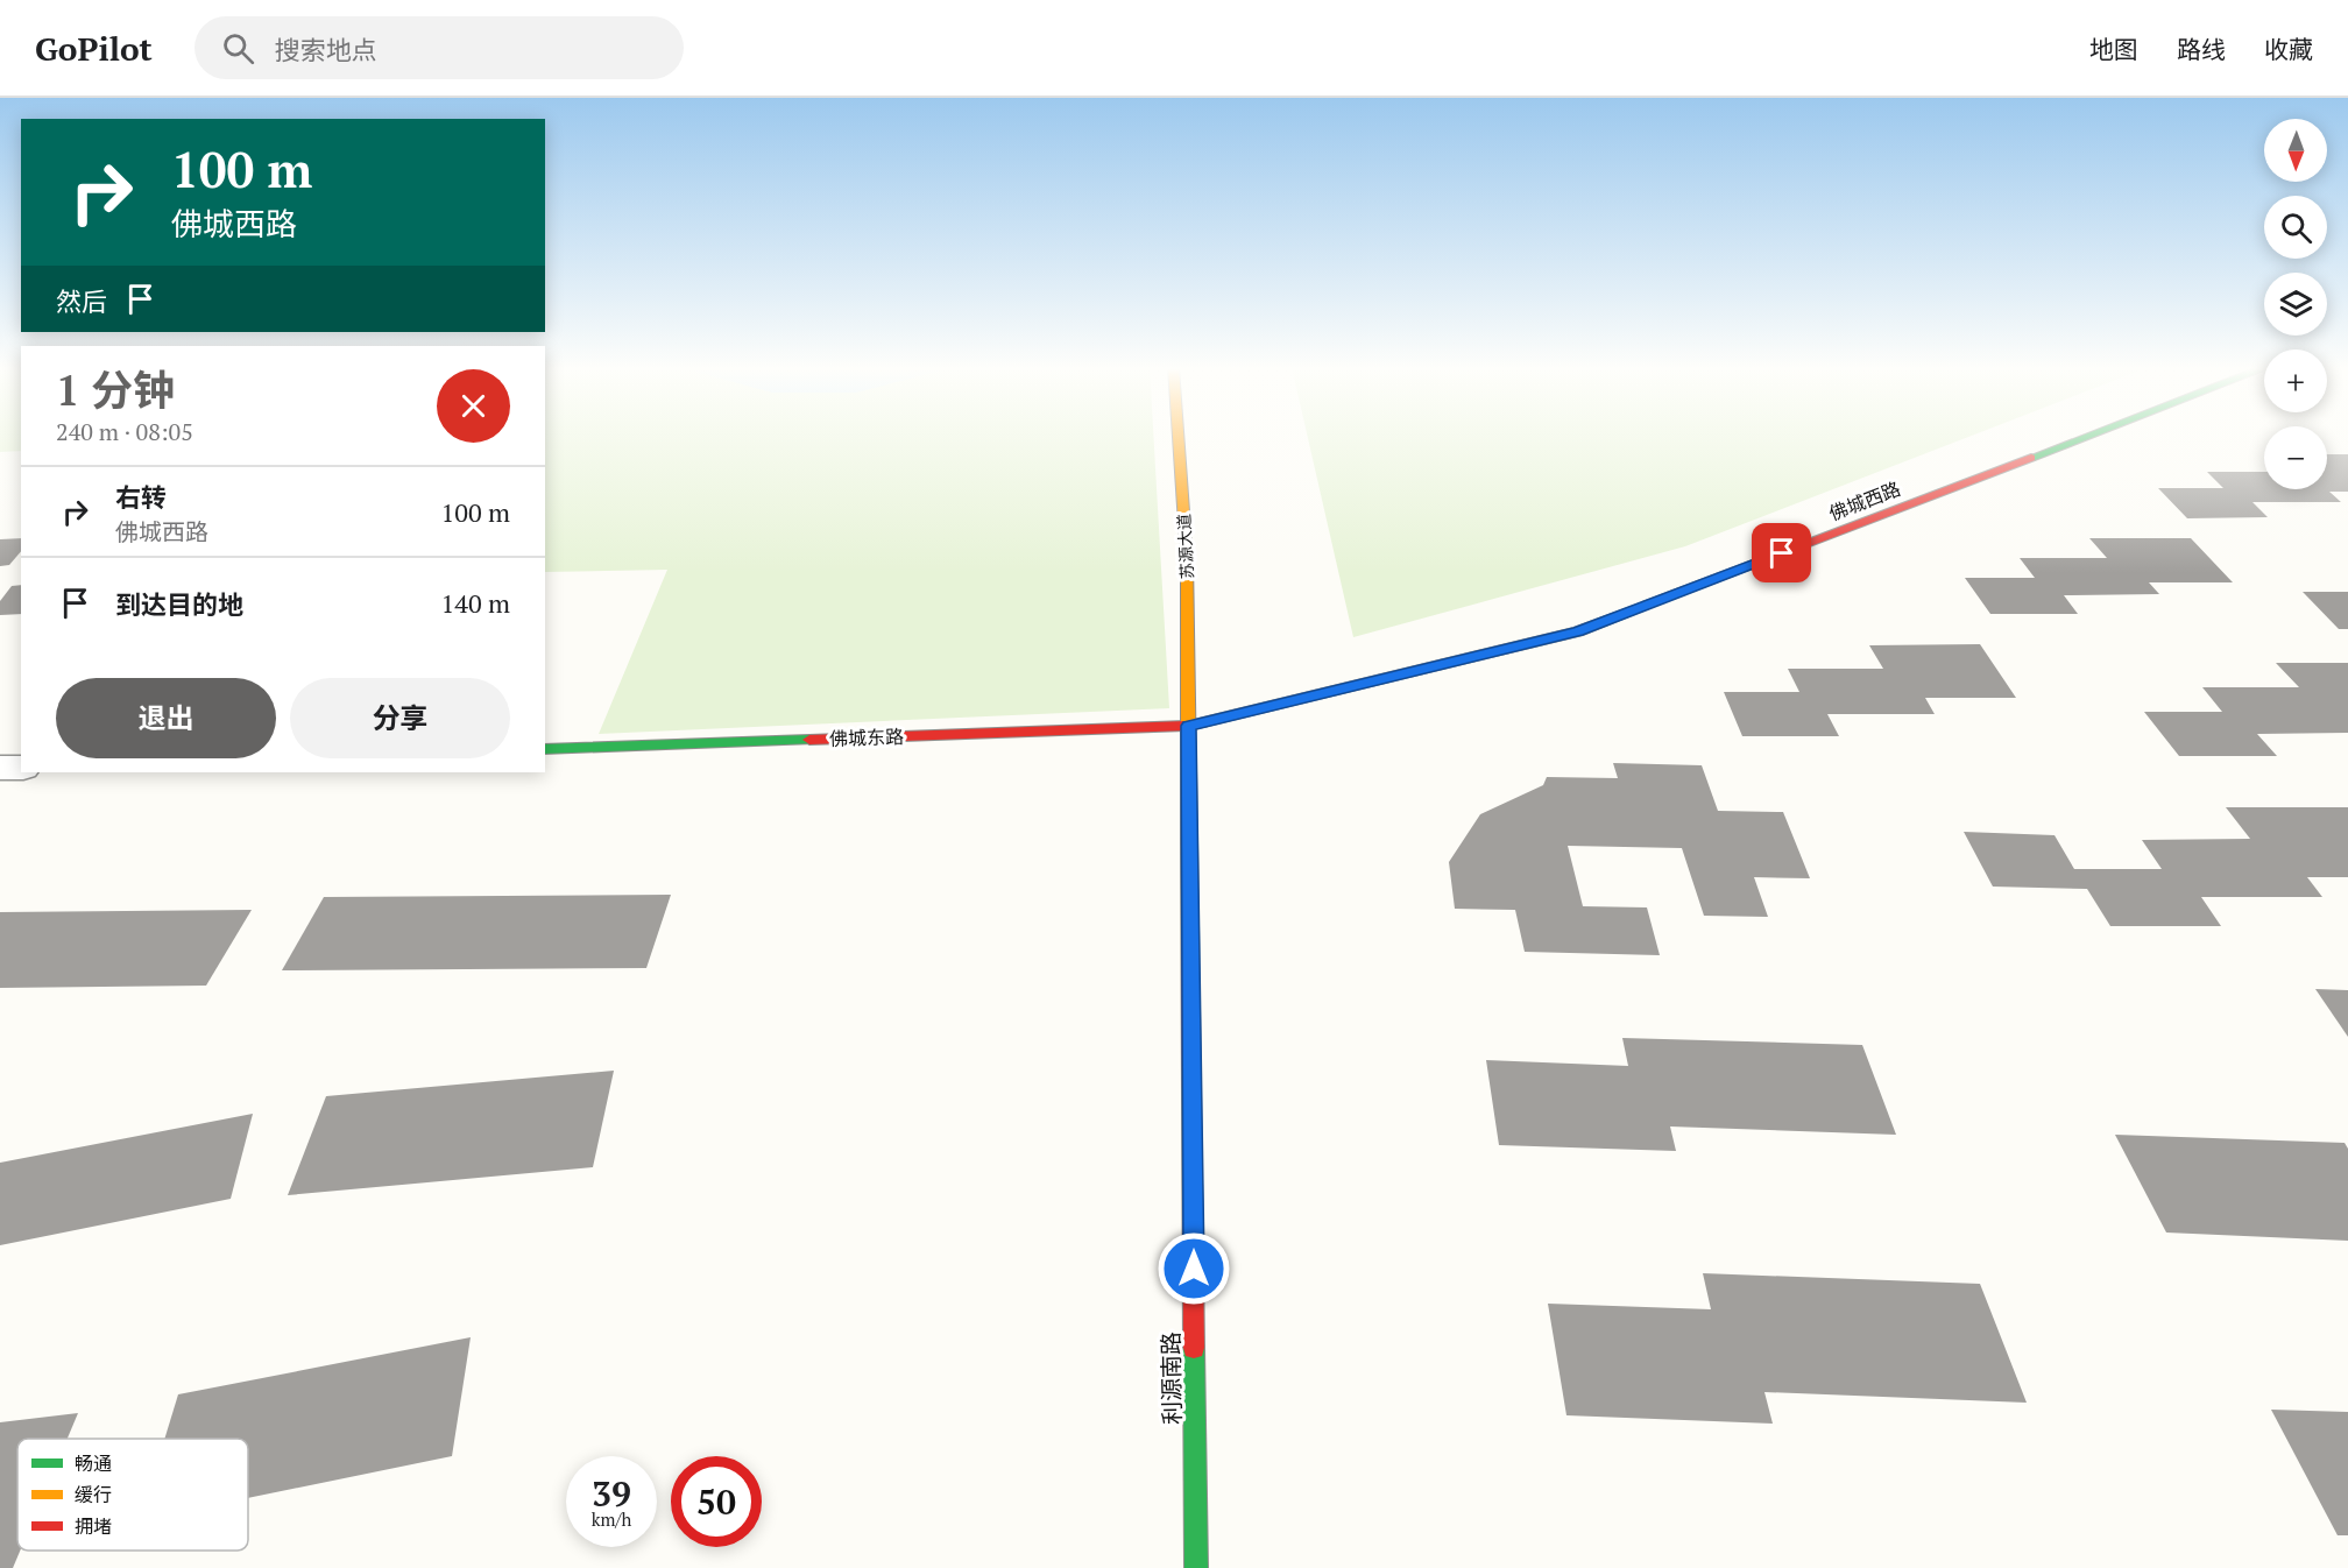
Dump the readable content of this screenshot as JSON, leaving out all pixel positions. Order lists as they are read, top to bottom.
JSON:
{
  "streets": {
    "main road": [
      "佛城西路",
      "苏源大道",
      "佛城东路",
      "利源南路"
    ]
  },
  "crossings": [
    ["佛城西路", "苏源大道"],
    ["佛城西路", "佛城东路"],
    ["佛城西路", "利源南路"],
    ["苏源大道", "佛城东路"],
    ["苏源大道", "利源南路"],
    ["佛城东路", "利源南路"]
  ],
  "legend": ["畅通", "缓行", "拥堵"],
  "north": "bottom",
  "page": {
    "header": "GoPilot",
    "search": "搜索地点",
    "nav": ["地图", "路线", "收藏"],
    "map_buttons": ["+", "−"],
    "turn": ["100 m", "佛城西路"],
    "then": "然后",
    "heading": ["1 分钟", "240 m · 08:05"],
    "list": [
      {
        "name": "右转",
        "note": "佛城西路",
        "value": "100 m"
      },
      {
        "name": "到达目的地",
        "value": "140 m"
      }
    ],
    "buttons": ["退出", "分享"],
    "speed": "39 km/h",
    "limit": "50"
  }
}
